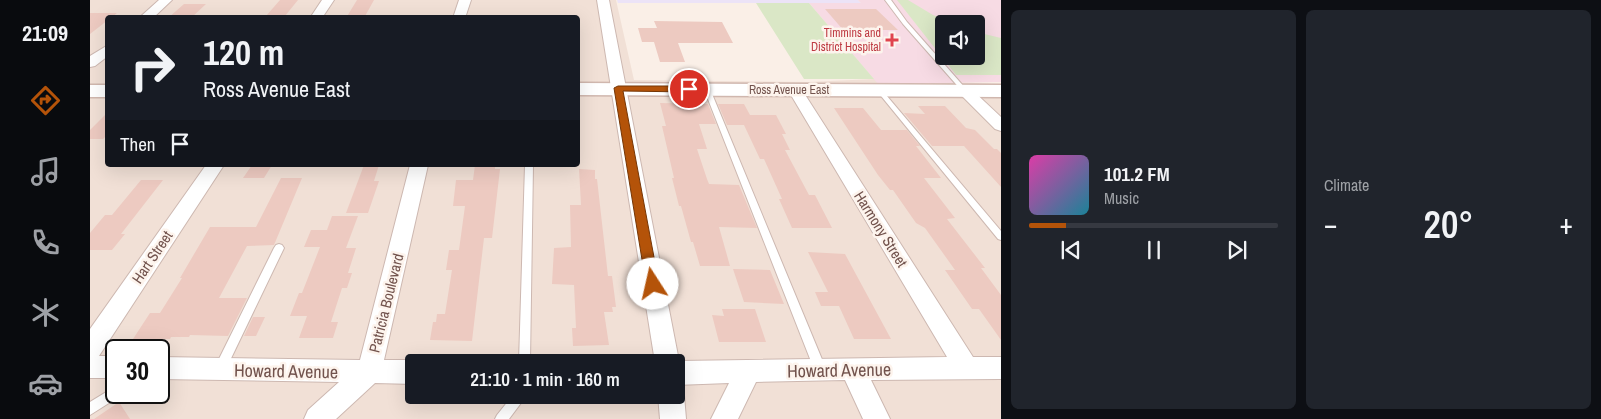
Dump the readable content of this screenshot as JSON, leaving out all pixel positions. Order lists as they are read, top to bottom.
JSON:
{
  "streets": {
    "main road": ["Ross Avenue East"],
    "street": [
      "Harmony Street",
      "Hart Street",
      "Patricia Boulevard",
      "Howard Avenue"
    ]
  },
  "crossings": [
    ["Ross Avenue East", "Harmony Street"],
    ["Harmony Street", "Howard Avenue"],
    ["Patricia Boulevard", "Howard Avenue"]
  ],
  "places": {
    "health": ["Timmins and District Hospital"]
  },
  "page": {
    "tabs": "21:09",
    "tile": "Climate",
    "turn": ["120 m", "Ross Avenue East"],
    "then": "Then",
    "song": ["101.2 FM", "Music"],
    "heat": ["−", "20°", "+"],
    "limit": "30",
    "trip": "21:10 · 1 min · 160 m"
  }
}
